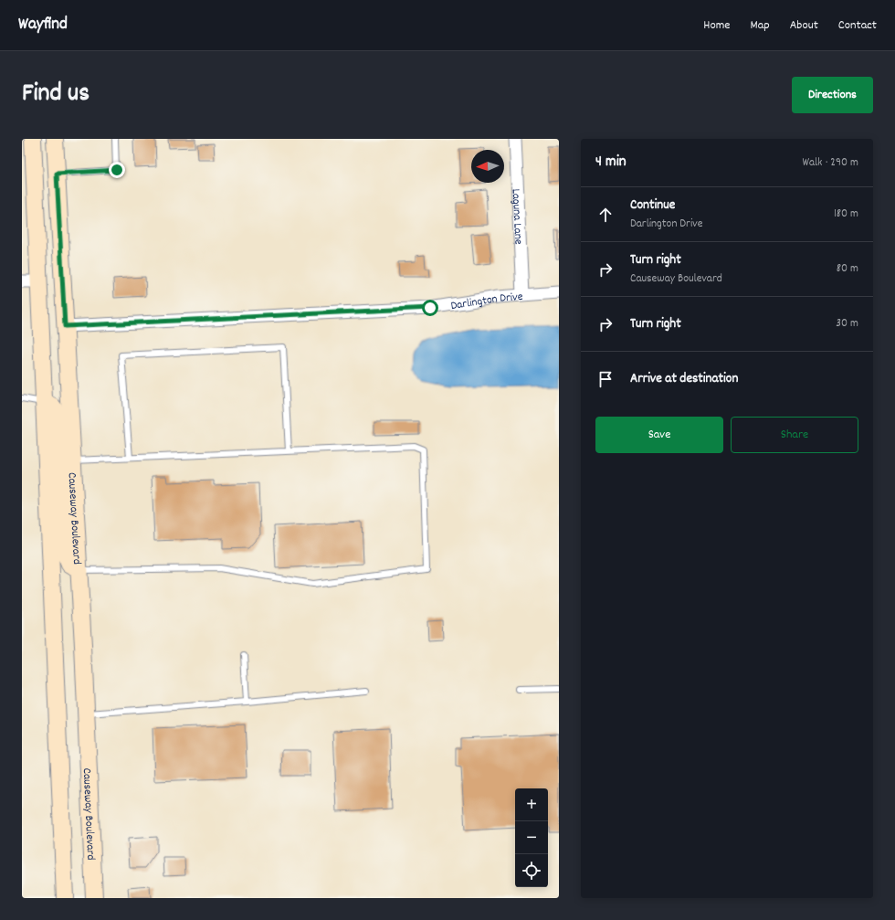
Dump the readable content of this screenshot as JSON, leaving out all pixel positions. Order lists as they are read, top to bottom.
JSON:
{
  "streets": {
    "main road": ["Causeway Boulevard"],
    "street": ["Laguna Lane", "Darlington Drive"]
  },
  "crossings": [
    ["Laguna Lane", "Darlington Drive"],
    ["Darlington Drive", "Causeway Boulevard"]
  ],
  "north": "left",
  "page": {
    "header": "Wayfind",
    "nav": [
      "Home",
      "Map",
      "About",
      "Contact"
    ],
    "title": "Find us",
    "buttons": [
      "Directions",
      ["Save", "Share"]
    ],
    "heading": ["4 min", "Walk · 290 m"],
    "list": [
      ["Continue", "Darlington Drive", "180 m"],
      ["Turn right", "Causeway Boulevard", "80 m"],
      ["Turn right", "30 m"],
      "Arrive at destination"
    ],
    "map_buttons": ["+", "−"]
  }
}
